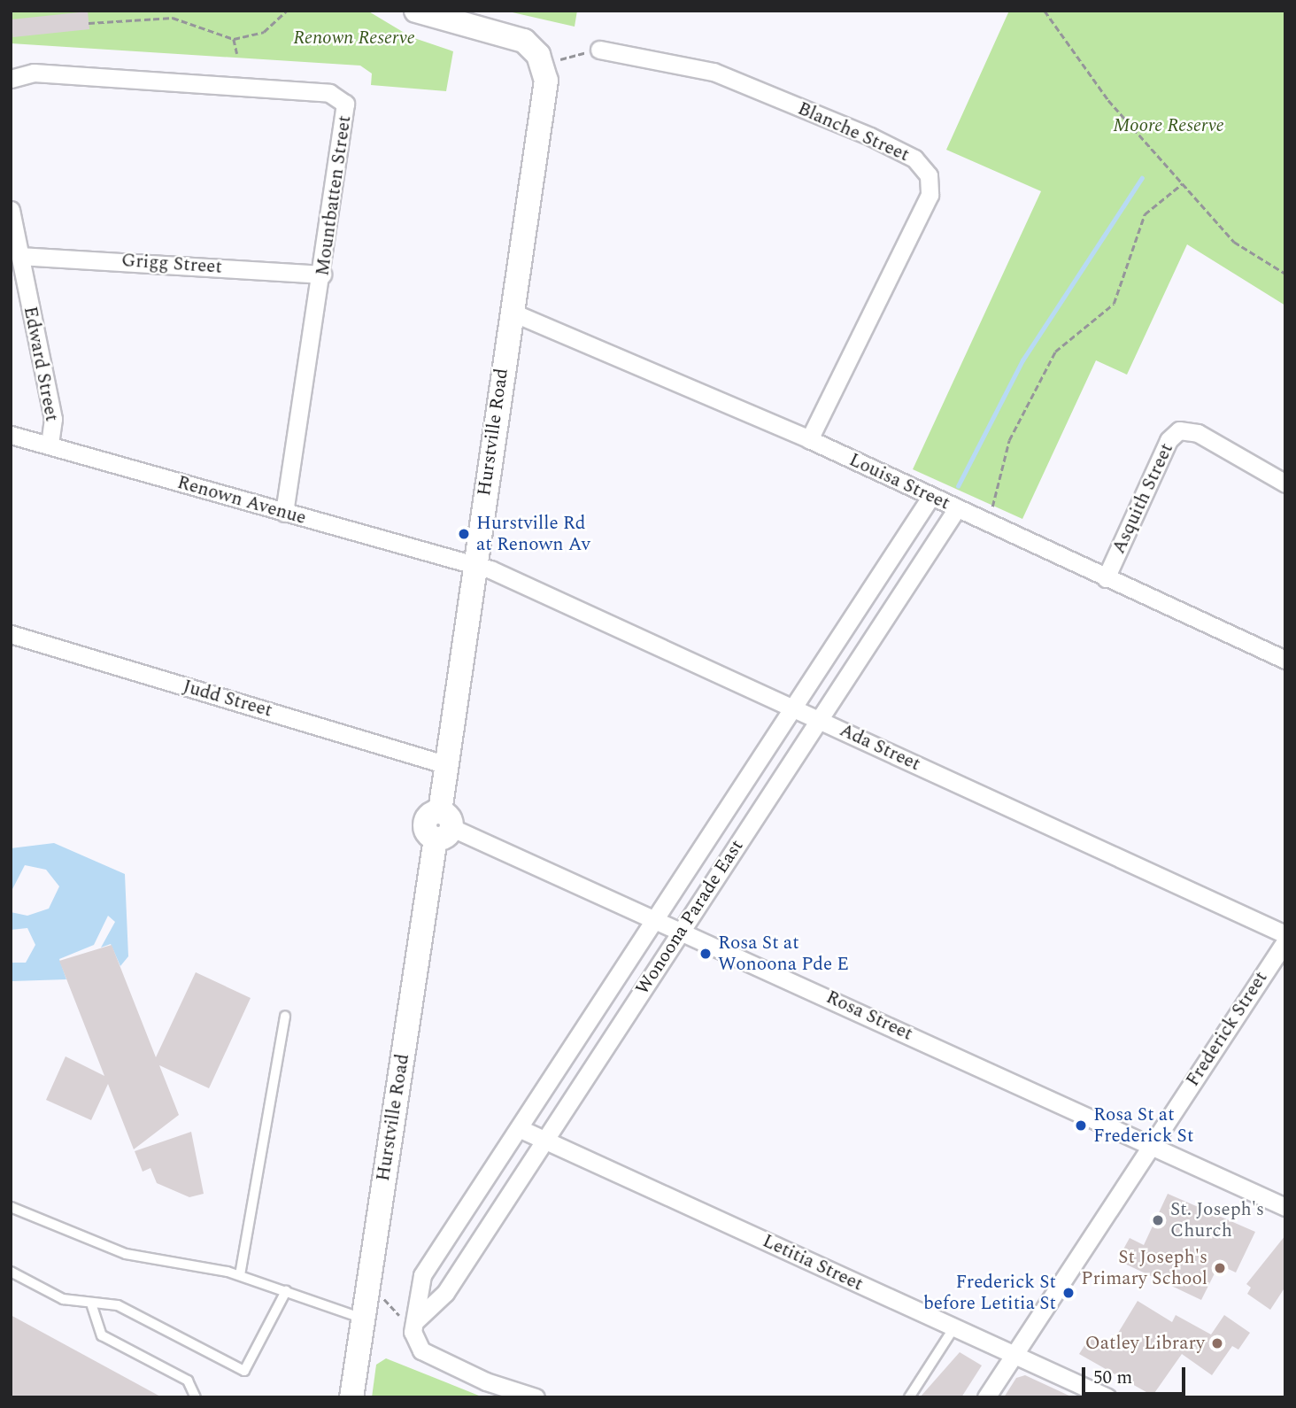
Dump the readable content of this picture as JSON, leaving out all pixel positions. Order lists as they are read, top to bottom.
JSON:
{
  "streets": {
    "main road": ["Hurstville Road"],
    "street": [
      "Blanche Street",
      "Mountbatten Street",
      "Grigg Street",
      "Edward Street",
      "Louisa Street",
      "Asquith Street",
      "Renown Avenue",
      "Judd Street",
      "Ada Street",
      "Wonoona Parade East",
      "Rosa Street",
      "Frederick Street",
      "Letitia Street"
    ]
  },
  "crossings": [
    ["Blanche Street", "Louisa Street"],
    ["Mountbatten Street", "Grigg Street"],
    ["Mountbatten Street", "Renown Avenue"],
    ["Grigg Street", "Edward Street"],
    ["Edward Street", "Renown Avenue"],
    ["Hurstville Road", "Louisa Street"],
    ["Hurstville Road", "Renown Avenue"],
    ["Hurstville Road", "Judd Street"],
    ["Hurstville Road", "Ada Street"],
    ["Hurstville Road", "Rosa Street"],
    ["Louisa Street", "Asquith Street"],
    ["Louisa Street", "Wonoona Parade East"],
    ["Renown Avenue", "Ada Street"],
    ["Ada Street", "Wonoona Parade East"],
    ["Wonoona Parade East", "Rosa Street"],
    ["Wonoona Parade East", "Letitia Street"],
    ["Rosa Street", "Frederick Street"],
    ["Frederick Street", "Letitia Street"]
  ],
  "parks": ["Renown Reserve", "Moore Reserve"],
  "places": [
    "Hurstville Rd at Renown Av",
    "Rosa St at Wonoona Pde E",
    "Rosa St at Frederick St",
    "St. Joseph's Church",
    "St Joseph's Primary School",
    "Frederick St before Letitia St",
    "Oatley Library"
  ],
  "scale_bar": "50 m"
}
